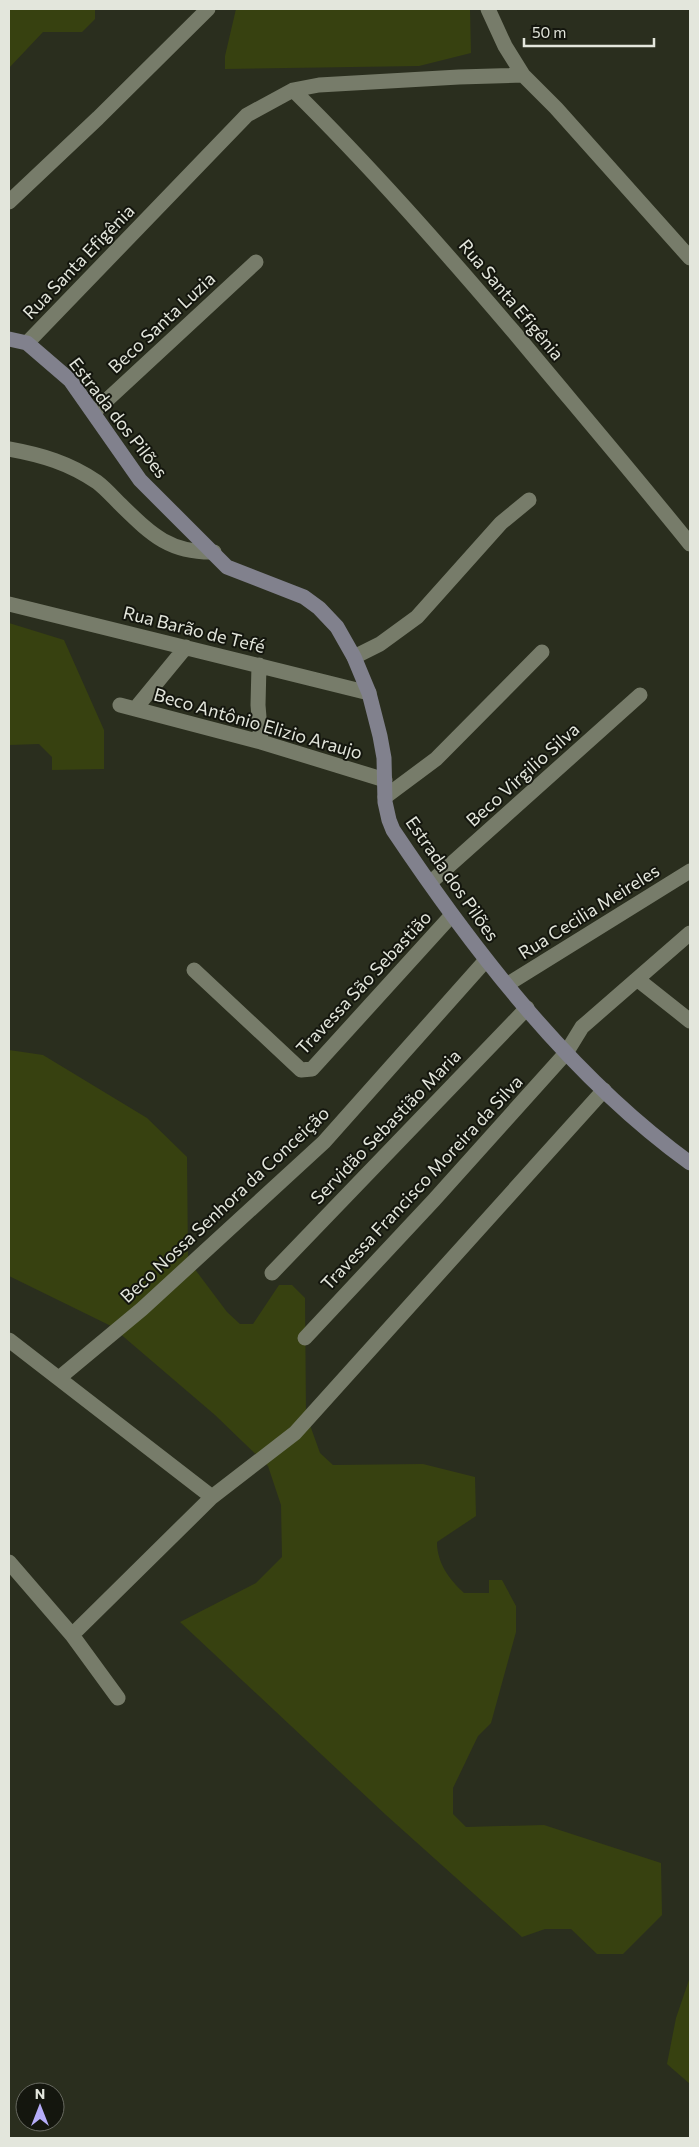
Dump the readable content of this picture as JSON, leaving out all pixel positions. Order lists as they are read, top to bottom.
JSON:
{
  "streets": {
    "street": [
      "Rua Santa Efigênia",
      "Beco Santa Luzia",
      "Estrada dos Pilões",
      "Rua Barão de Tefé",
      "Beco Antônio Elizio Araujo",
      "Beco Virgilio Silva",
      "Rua Cecilia Meireles",
      "Travessa São Sebastião",
      "Servidão Sebastião Maria",
      "Travessa Francisco Moreira da Silva",
      "Beco Nossa Senhora da Conceição"
    ]
  },
  "crossings": [
    ["Rua Santa Efigênia", "Estrada dos Pilões"],
    ["Beco Santa Luzia", "Estrada dos Pilões"],
    ["Estrada dos Pilões", "Rua Barão de Tefé"],
    ["Estrada dos Pilões", "Beco Antônio Elizio Araujo"],
    ["Estrada dos Pilões", "Beco Virgilio Silva"],
    ["Estrada dos Pilões", "Rua Cecilia Meireles"],
    ["Estrada dos Pilões", "Travessa São Sebastião"],
    ["Estrada dos Pilões", "Servidão Sebastião Maria"],
    ["Estrada dos Pilões", "Travessa Francisco Moreira da Silva"],
    ["Estrada dos Pilões", "Beco Nossa Senhora da Conceição"],
    ["Rua Barão de Tefé", "Beco Antônio Elizio Araujo"]
  ],
  "scale_bar": "50 m",
  "north": "top"
}
